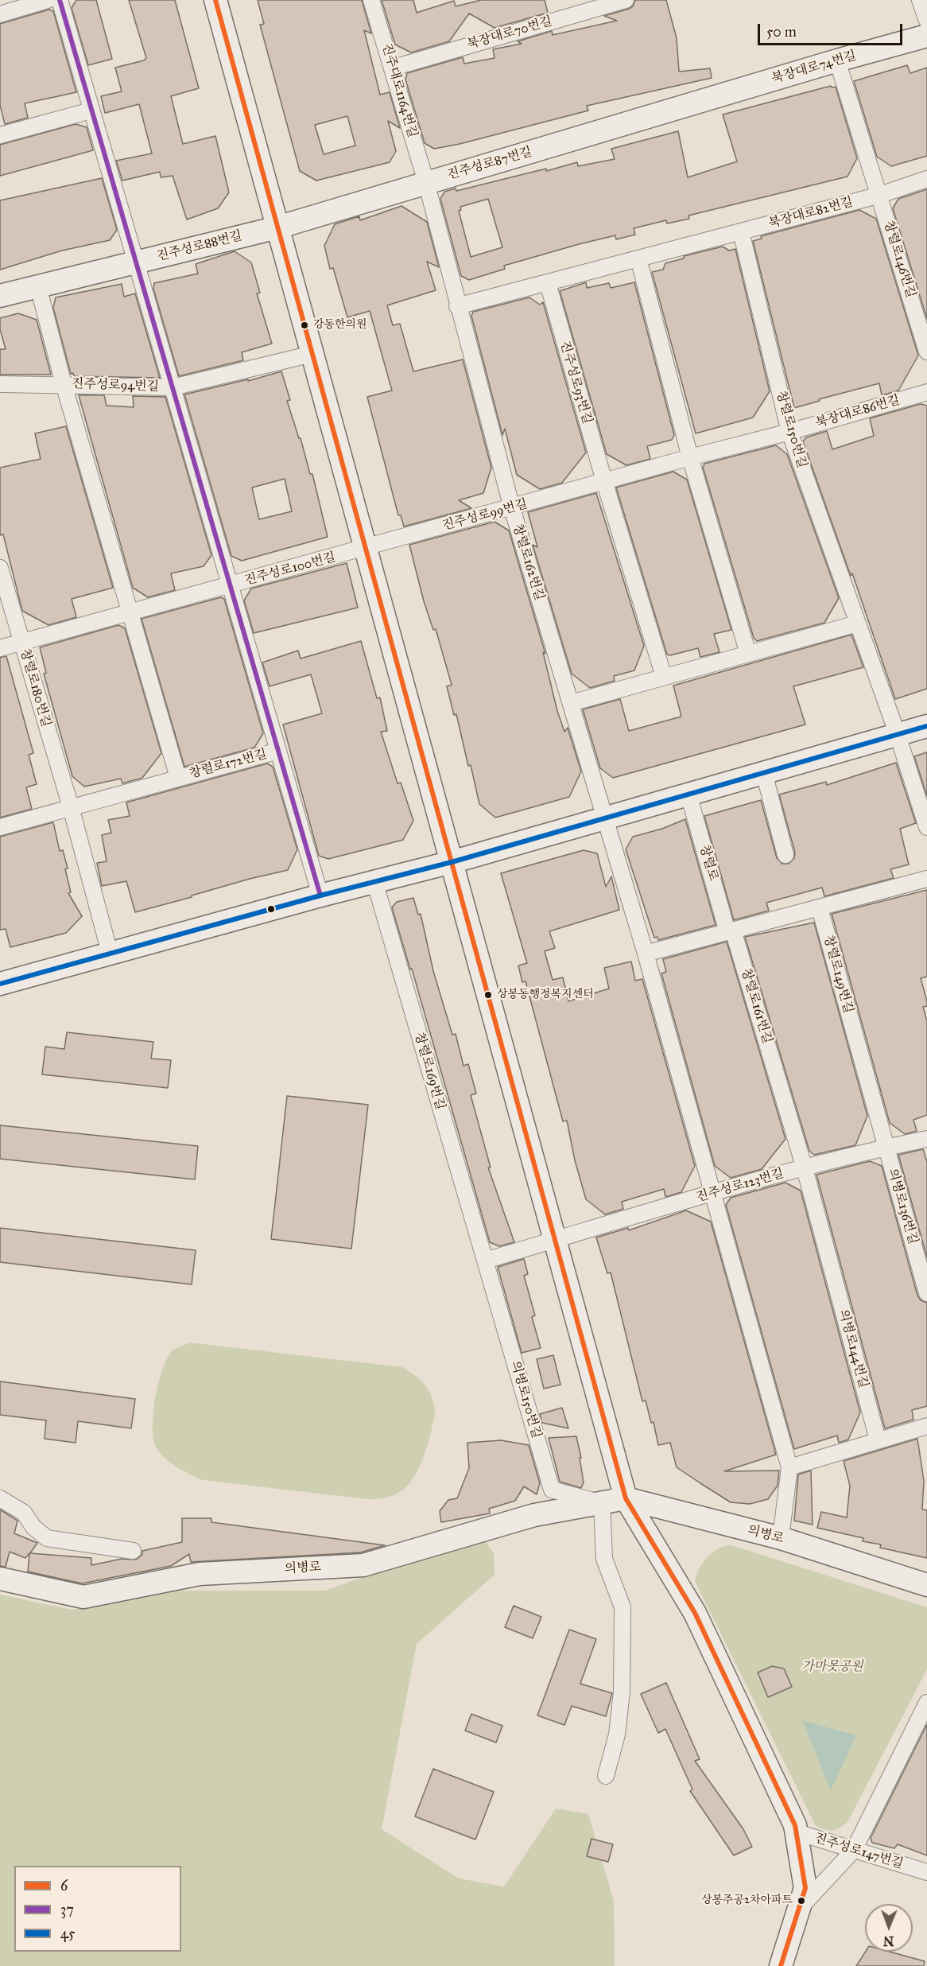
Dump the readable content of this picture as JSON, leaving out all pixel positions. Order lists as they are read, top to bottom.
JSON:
{
  "streets": {
    "street": [
      "북장대로70번길",
      "북장대로74번길",
      "진주대로1164번길",
      "진주성로87번길",
      "북장대로82번길",
      "진주성로88번길",
      "창렬로146번길",
      "진주성로93번길",
      "진주성로94번길",
      "북장대로86번길",
      "창렬로150번길",
      "진주성로99번길",
      "창렬로162번길",
      "진주성로100번길",
      "창렬로180번길",
      "창렬로172번길",
      "창렬로",
      "창렬로149번길",
      "창렬로161번길",
      "창렬로169번길",
      "진주성로123번길",
      "의병로136번길",
      "의병로144번길",
      "의병로150번길",
      "의병로",
      "진주성로147번길"
    ]
  },
  "crossings": [
    ["북장대로70번길", "진주대로1164번길"],
    ["북장대로74번길", "진주성로87번길"],
    ["진주대로1164번길", "진주성로87번길"],
    ["진주대로1164번길", "창렬로162번길"],
    ["진주성로87번길", "진주성로88번길"],
    ["북장대로82번길", "창렬로146번길"],
    ["북장대로82번길", "창렬로150번길"],
    ["진주성로88번길", "창렬로172번길"],
    ["진주성로93번길", "진주성로99번길"],
    ["진주성로94번길", "창렬로172번길"],
    ["북장대로86번길", "창렬로150번길"],
    ["북장대로86번길", "진주성로99번길"],
    ["창렬로150번길", "진주성로99번길"],
    ["진주성로99번길", "창렬로162번길"],
    ["진주성로99번길", "진주성로100번길"],
    ["진주성로100번길", "창렬로180번길"],
    ["진주성로100번길", "창렬로172번길"],
    ["창렬로", "창렬로161번길"],
    ["창렬로149번길", "진주성로123번길"],
    ["창렬로149번길", "의병로136번길"],
    ["창렬로161번길", "진주성로123번길"],
    ["창렬로161번길", "의병로144번길"],
    ["창렬로169번길", "진주성로123번길"],
    ["창렬로169번길", "의병로150번길"],
    ["진주성로123번길", "의병로136번길"],
    ["진주성로123번길", "의병로144번길"],
    ["진주성로123번길", "의병로150번길"],
    ["의병로150번길", "의병로"]
  ],
  "parks": ["가마못공원"],
  "places": ["강동한의원", "상봉동행정복지센터", "상봉주공2차아파트"],
  "lines": ["transit line 6", "transit line 37", "transit line 45"],
  "legend": ["6", "37", "45"],
  "scale_bar": "50 m",
  "north": "bottom"
}
